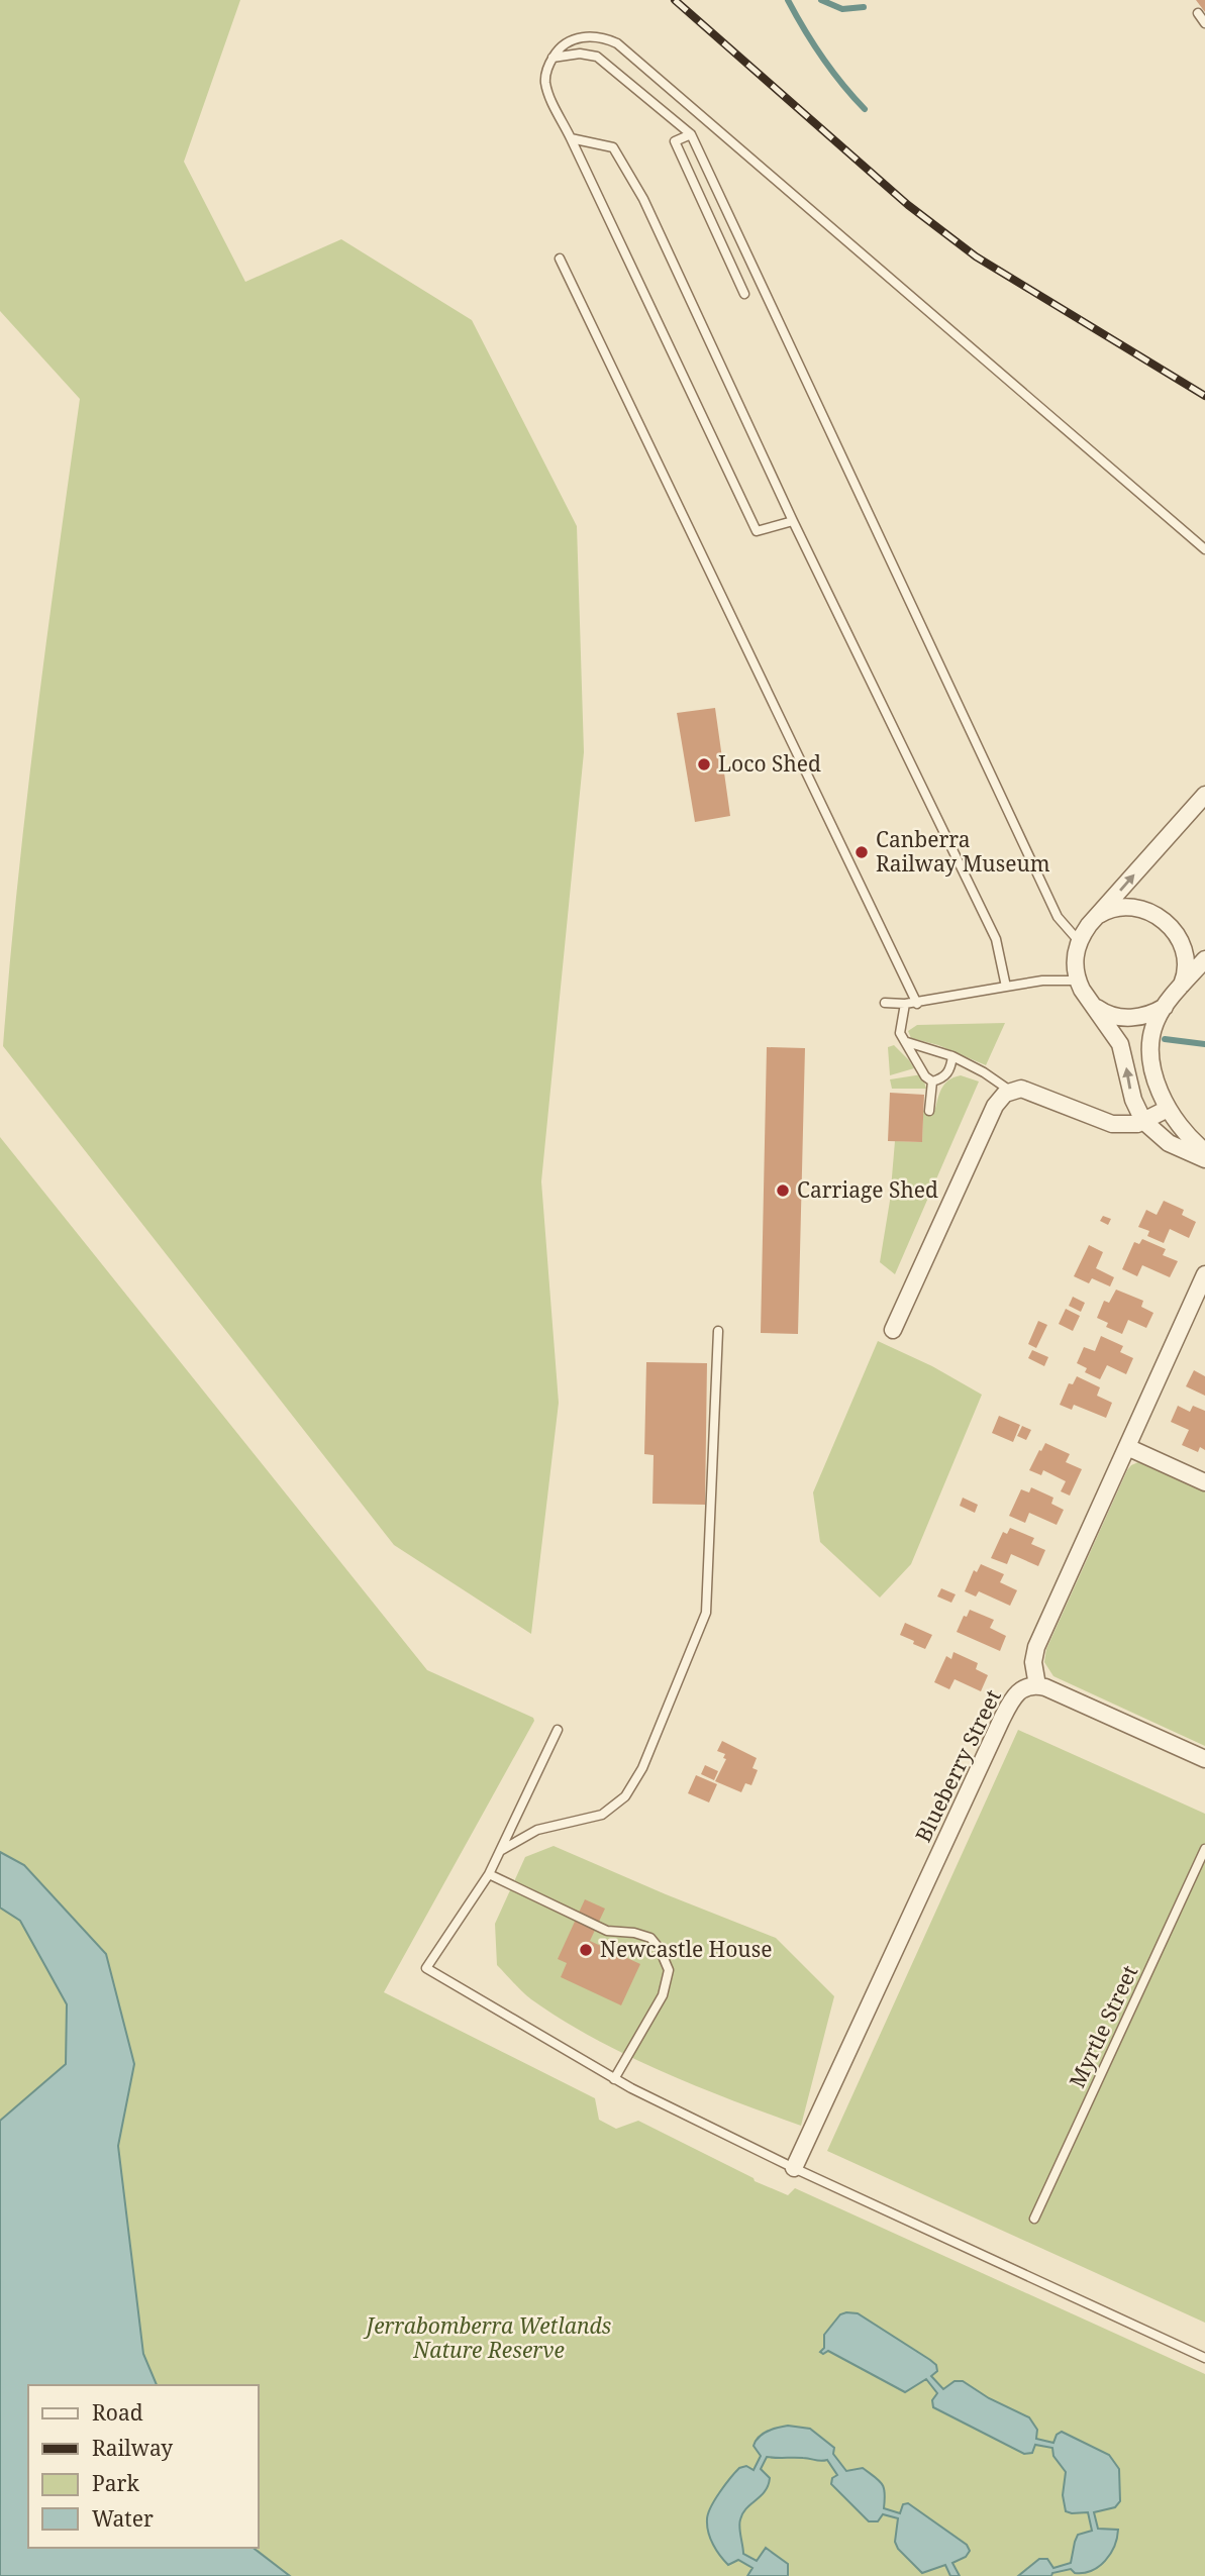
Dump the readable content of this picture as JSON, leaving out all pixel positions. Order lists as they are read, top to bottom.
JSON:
{
  "streets": {
    "street": ["Blueberry Street"],
    "lane": ["Myrtle Street"]
  },
  "parks": ["Jerrabomberra Wetlands Nature Reserve"],
  "places": [
    "Loco Shed",
    "Canberra Railway Museum",
    "Carriage Shed",
    "Newcastle House"
  ],
  "legend": [
    "Road",
    "Railway",
    "Park",
    "Water"
  ]
}
